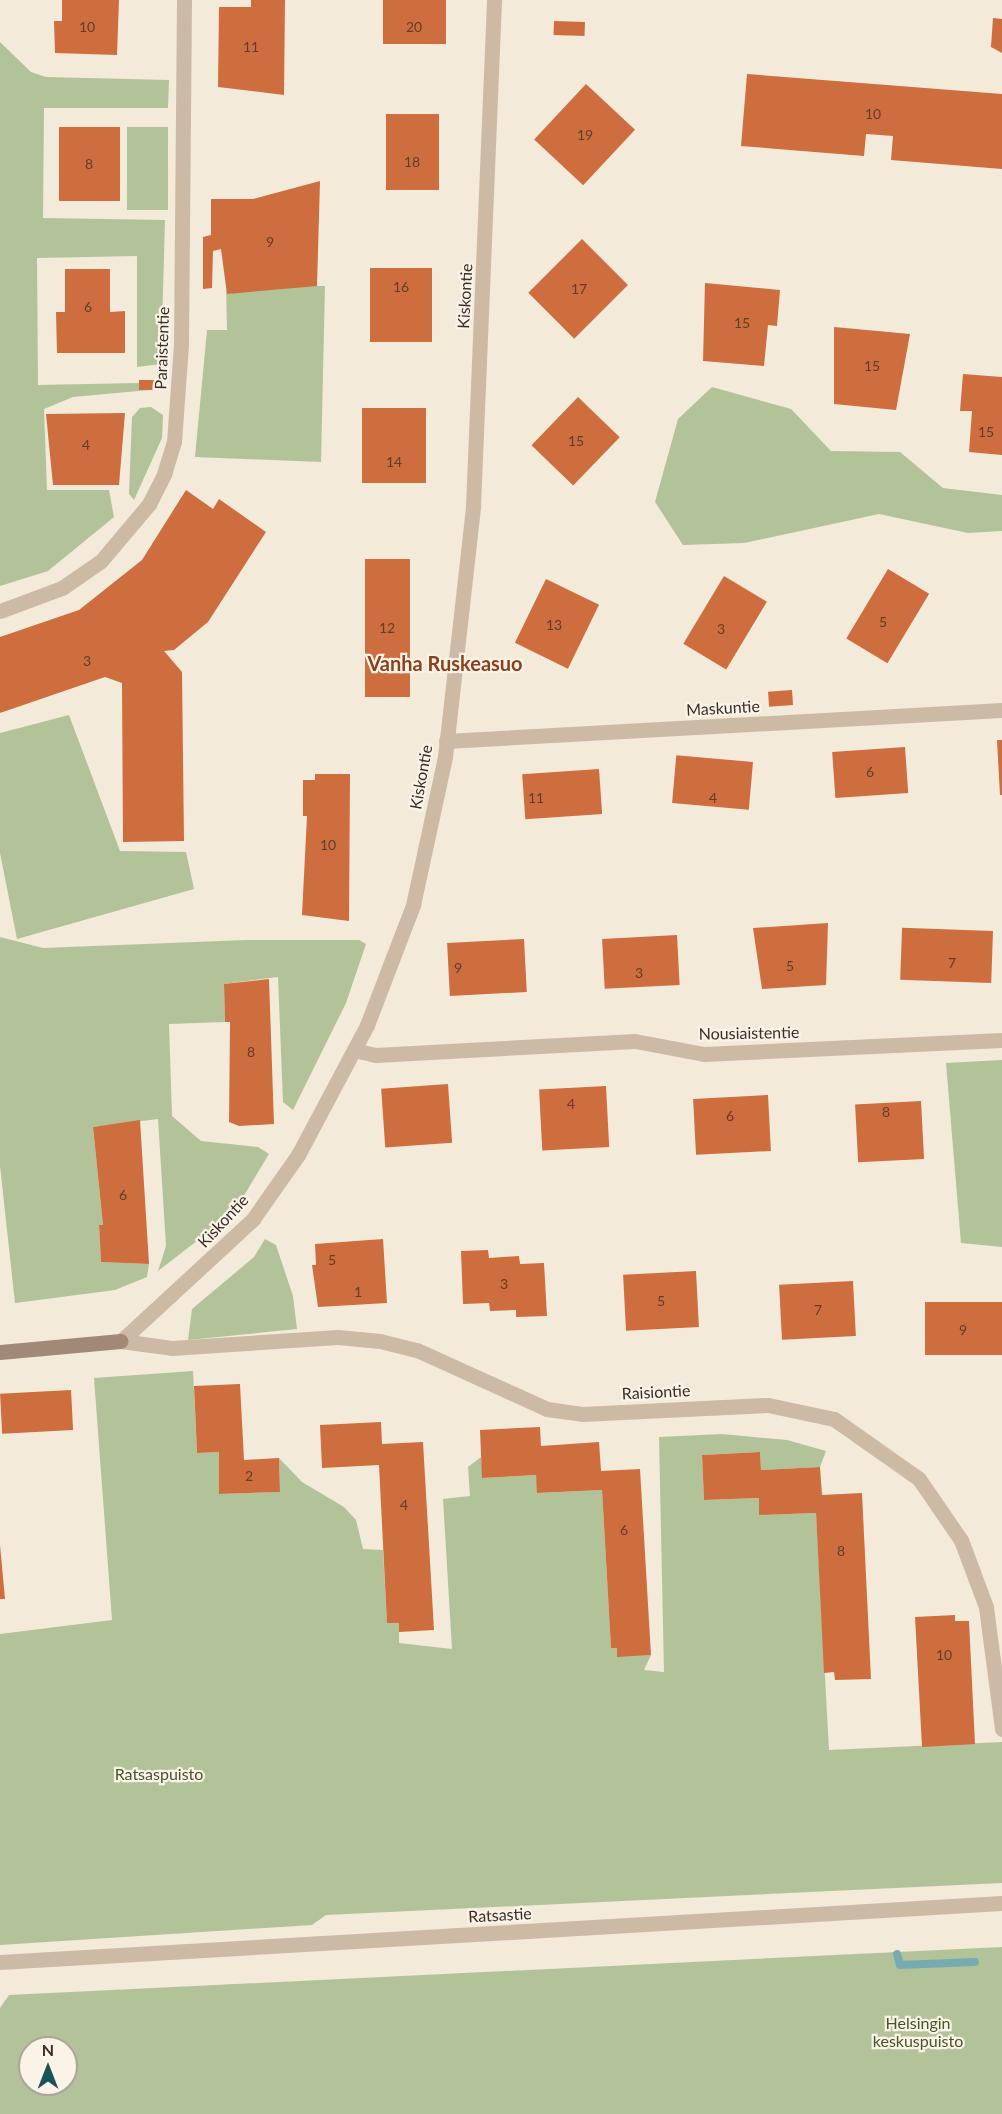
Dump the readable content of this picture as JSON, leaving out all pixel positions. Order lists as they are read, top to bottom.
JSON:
{
  "streets": {
    "street": [
      "Kiskontie",
      "Paraistentie",
      "Maskuntie",
      "Nousiaistentie",
      "Raisiontie",
      "Ratsastie"
    ]
  },
  "crossings": [
    ["Kiskontie", "Maskuntie"],
    ["Kiskontie", "Nousiaistentie"],
    ["Kiskontie", "Raisiontie"]
  ],
  "districts": ["Vanha Ruskeasuo"],
  "parks": ["Ratsaspuisto", "Helsingin keskuspuisto"],
  "house_numbers": [
    "10",
    "20",
    "11",
    "10",
    "19",
    "18",
    "8",
    "9",
    "16",
    "17",
    "6",
    "15",
    "15",
    "15",
    "15",
    "4",
    "14",
    "5",
    "13",
    "12",
    "3",
    "3",
    "6",
    "11",
    "4",
    "10",
    "7",
    "5",
    "9",
    "3",
    "8",
    "4",
    "8",
    "6",
    "6",
    "5",
    "3",
    "1",
    "5",
    "7",
    "9",
    "2",
    "4",
    "6",
    "8",
    "10"
  ],
  "north": "top"
}
